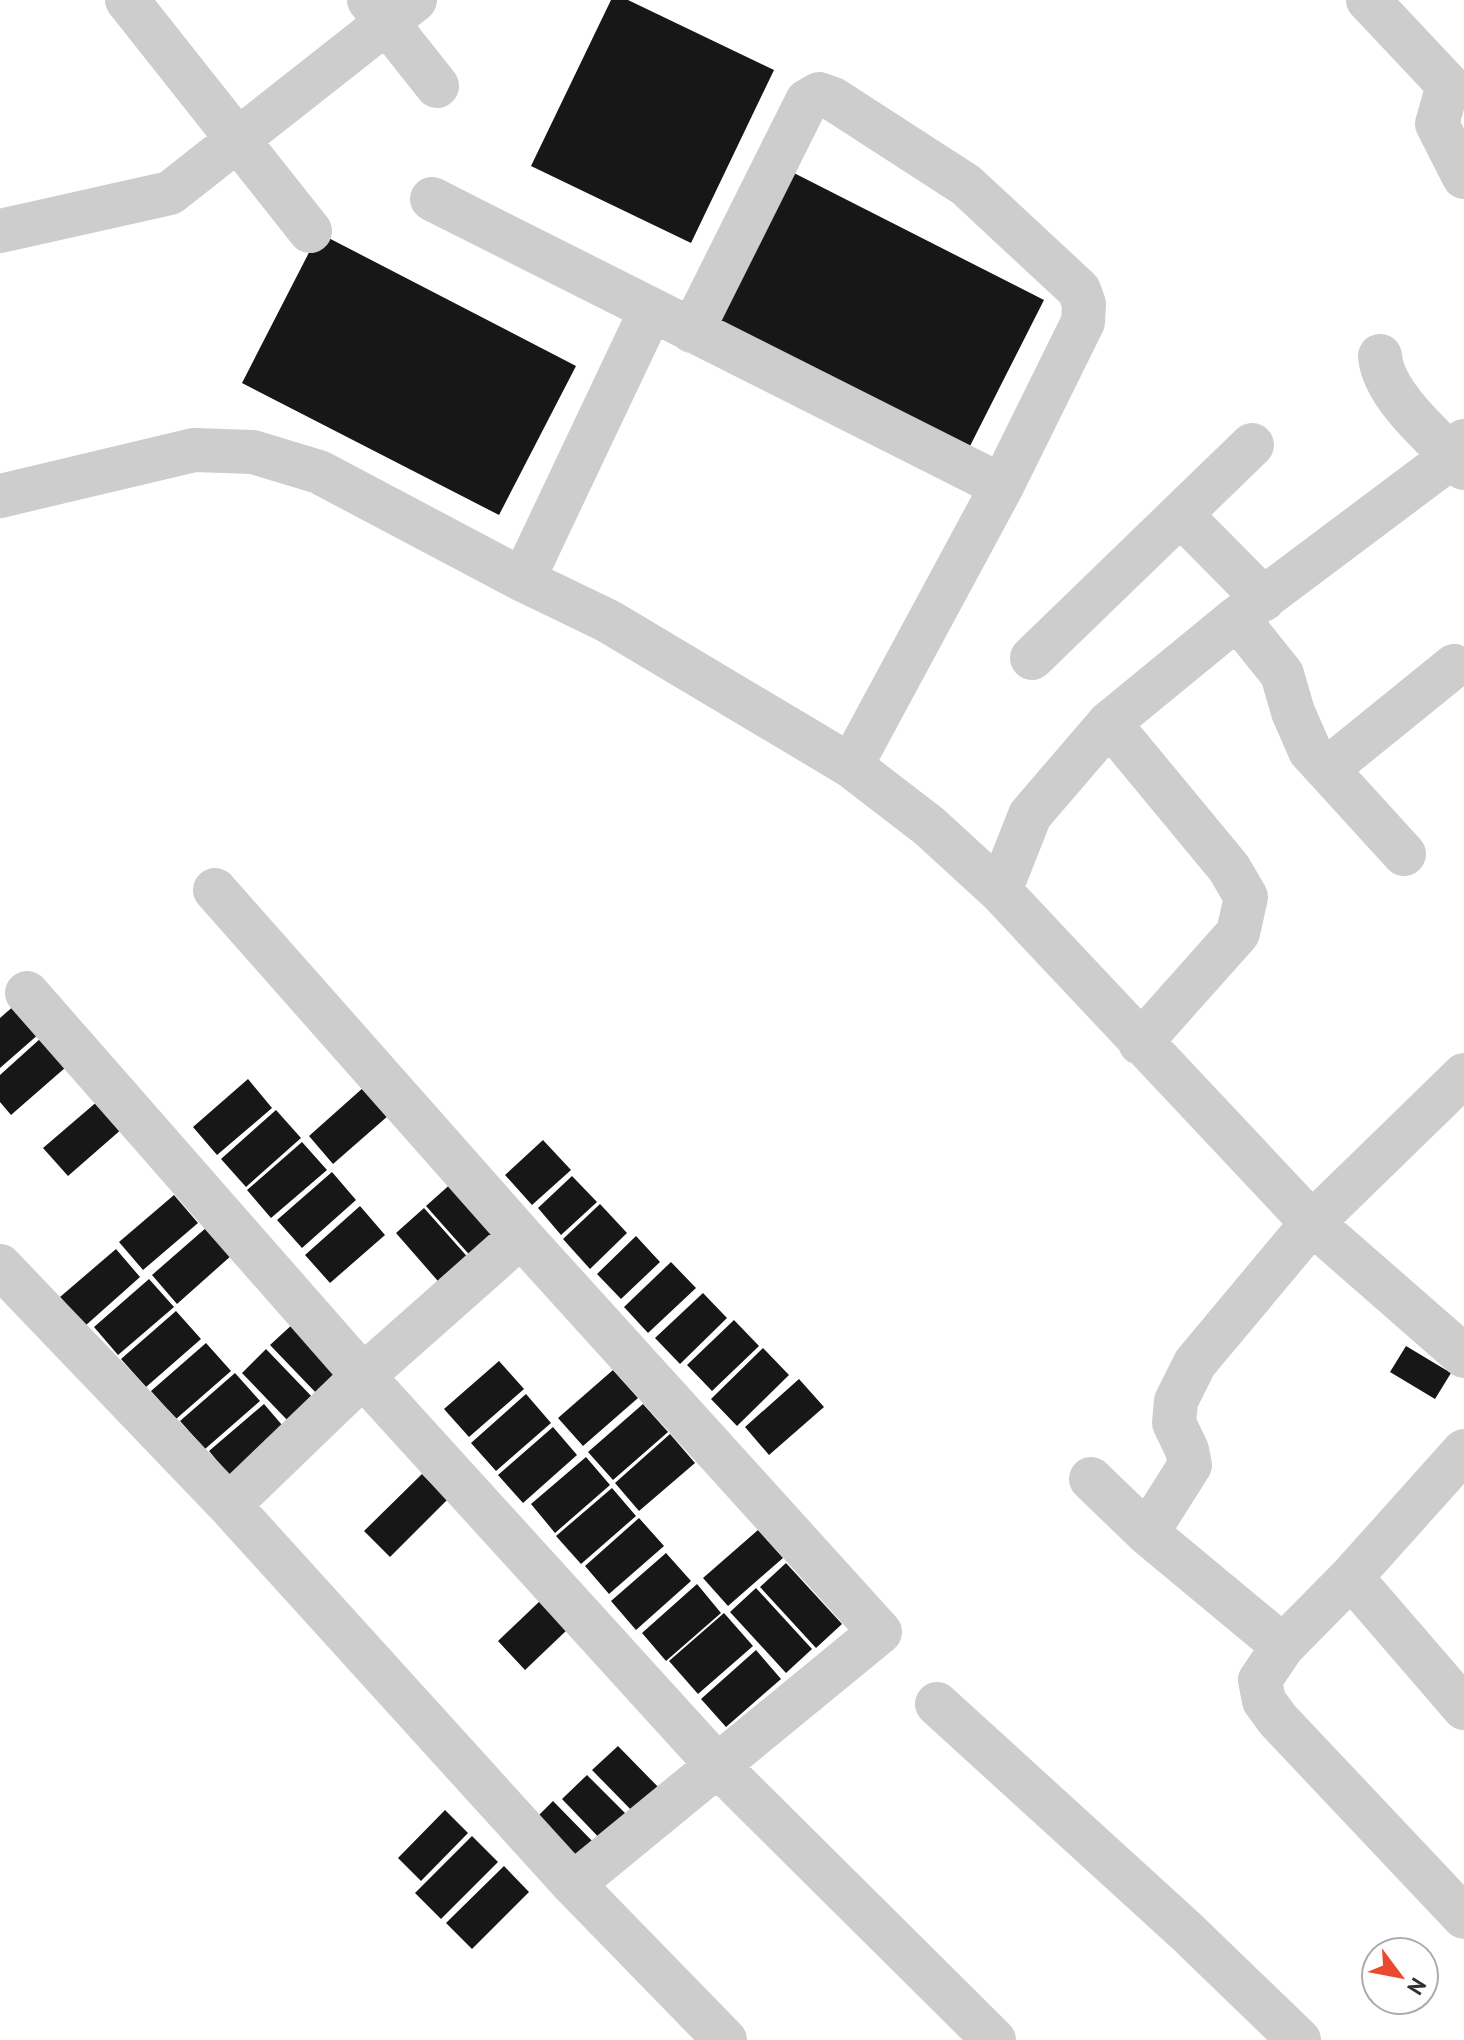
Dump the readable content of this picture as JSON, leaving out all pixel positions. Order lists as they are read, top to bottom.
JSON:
{
  "north": "bottom right"
}
